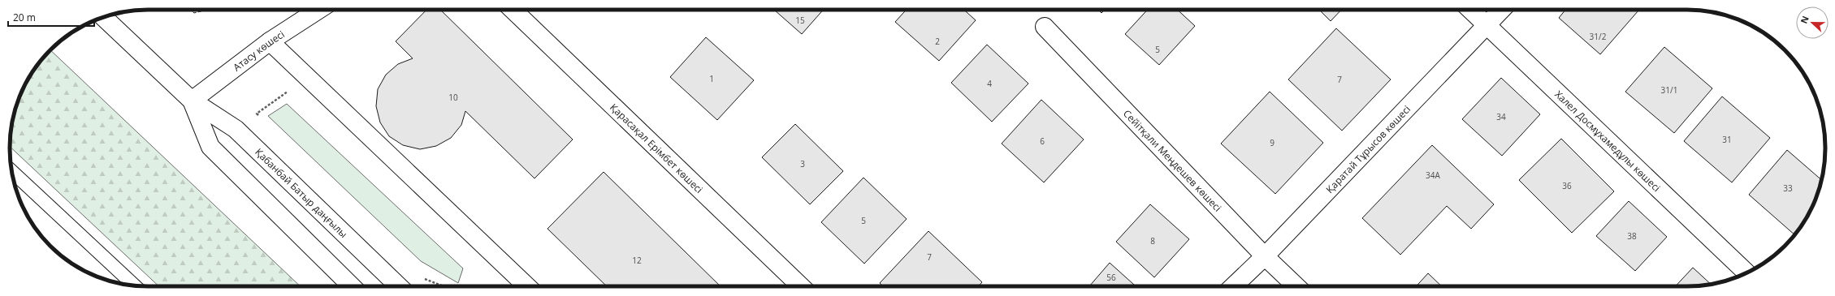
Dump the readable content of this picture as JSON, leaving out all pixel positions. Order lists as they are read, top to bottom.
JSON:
{
  "streets": {
    "street": [
      "Атасу көшесі",
      "Халел Досмұхамедұлы көшесі",
      "Қарасақал Ерімбет көшесі",
      "Қаратай Тұрысов көшесі",
      "Сейітқали Меңдешев көшесі",
      "Қабанбай Батыр даңғылы"
    ]
  },
  "crossings": [
    ["Атасу көшесі", "Қабанбай Батыр даңғылы"],
    ["Халел Досмұхамедұлы көшесі", "Қаратай Тұрысов көшесі"],
    ["Қаратай Тұрысов көшесі", "Сейітқали Меңдешев көшесі"]
  ],
  "house_numbers": [
    "15",
    "31/2",
    "2",
    "5",
    "1",
    "7",
    "4",
    "31/1",
    "10",
    "34",
    "31",
    "6",
    "9",
    "3",
    "34А",
    "36",
    "33",
    "5",
    "38",
    "8",
    "7",
    "12",
    "56"
  ],
  "scale_bar": "20 m",
  "north": "left"
}
